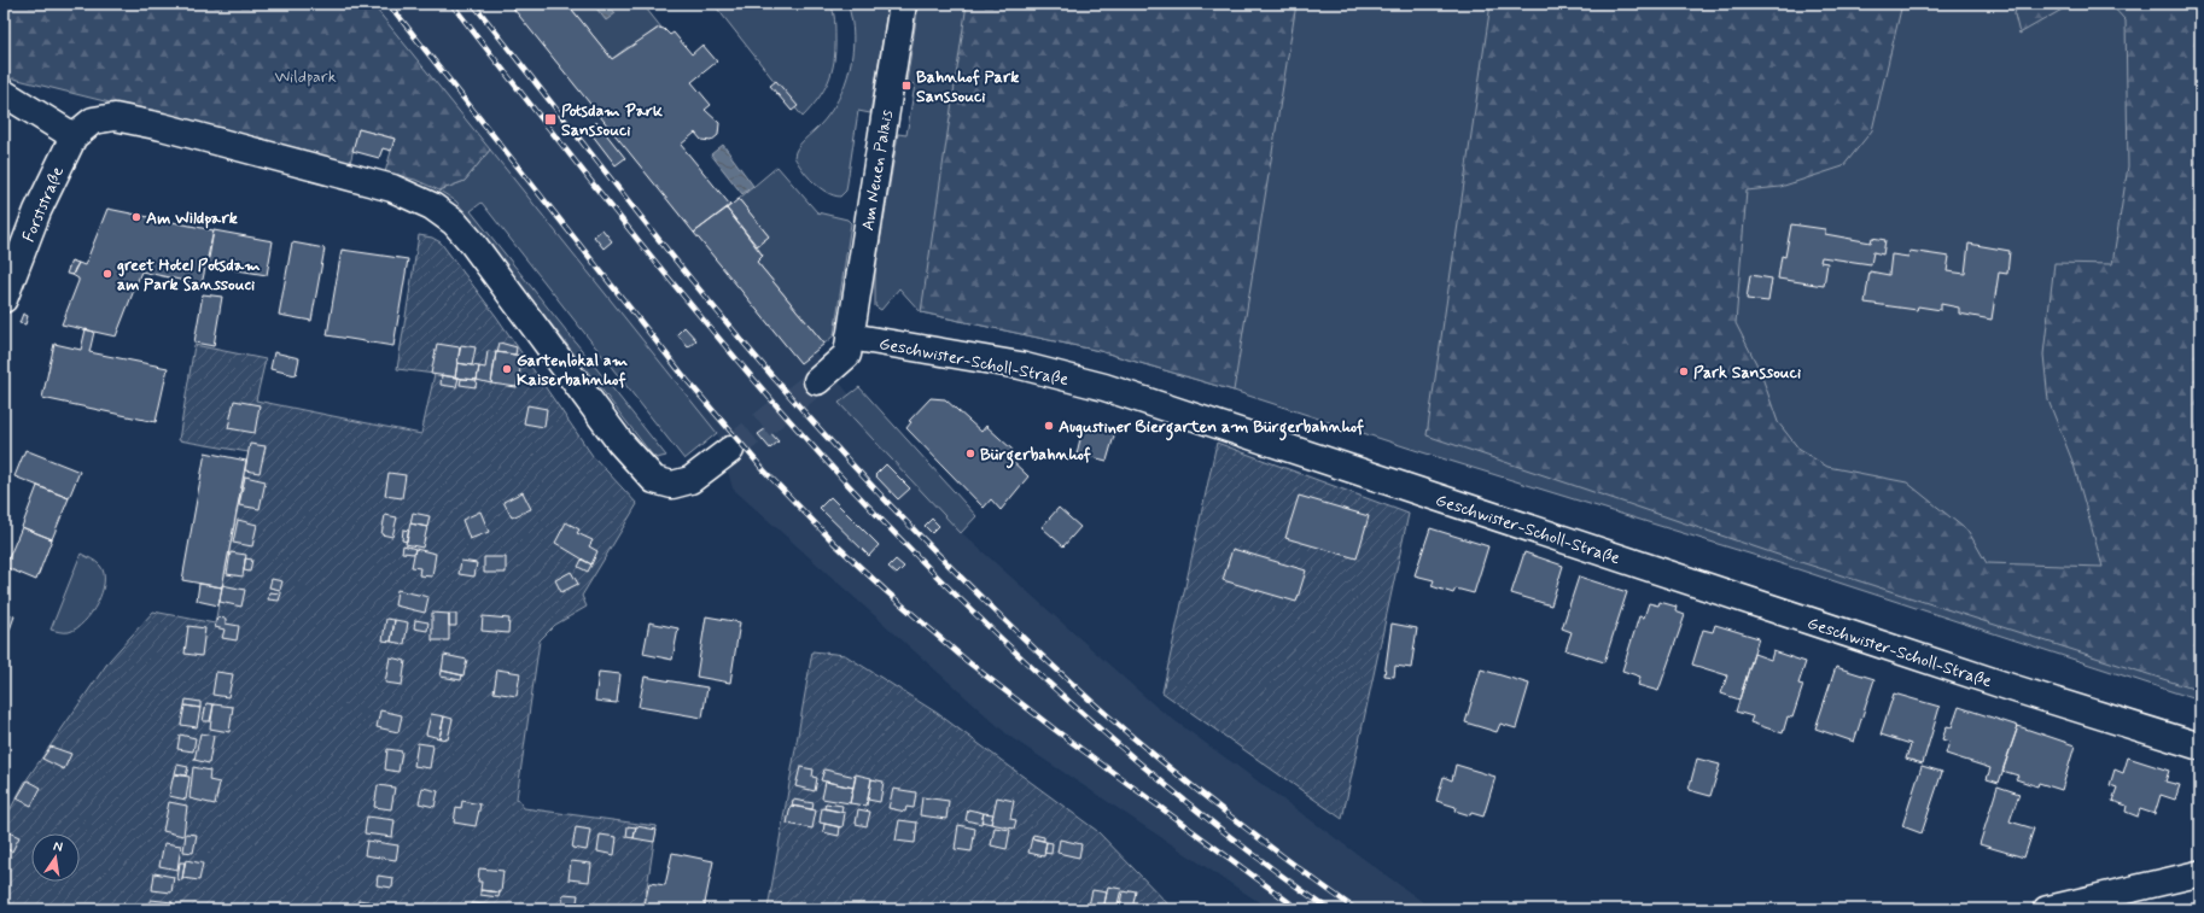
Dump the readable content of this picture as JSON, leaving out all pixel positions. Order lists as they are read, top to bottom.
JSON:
{
  "streets": {
    "street": ["Am Neuen Palais", "Forststraße", "Geschwister-Scholl-Straße"]
  },
  "crossings": [
    ["Am Neuen Palais", "Geschwister-Scholl-Straße"]
  ],
  "parks": ["Wildpark"],
  "places": {
    "transit": ["Bahnhof Park Sanssouci", "Potsdam Park Sanssouci"],
    "other": [
      "Am Wildpark",
      "greet Hotel Potsdam am Park Sanssouci",
      "Gartenlokal am Kaiserbahnhof",
      "Park Sanssouci",
      "Augustiner Biergarten am Bürgerbahnhof",
      "Bürgerbahnhof"
    ]
  },
  "north": "top"
}
